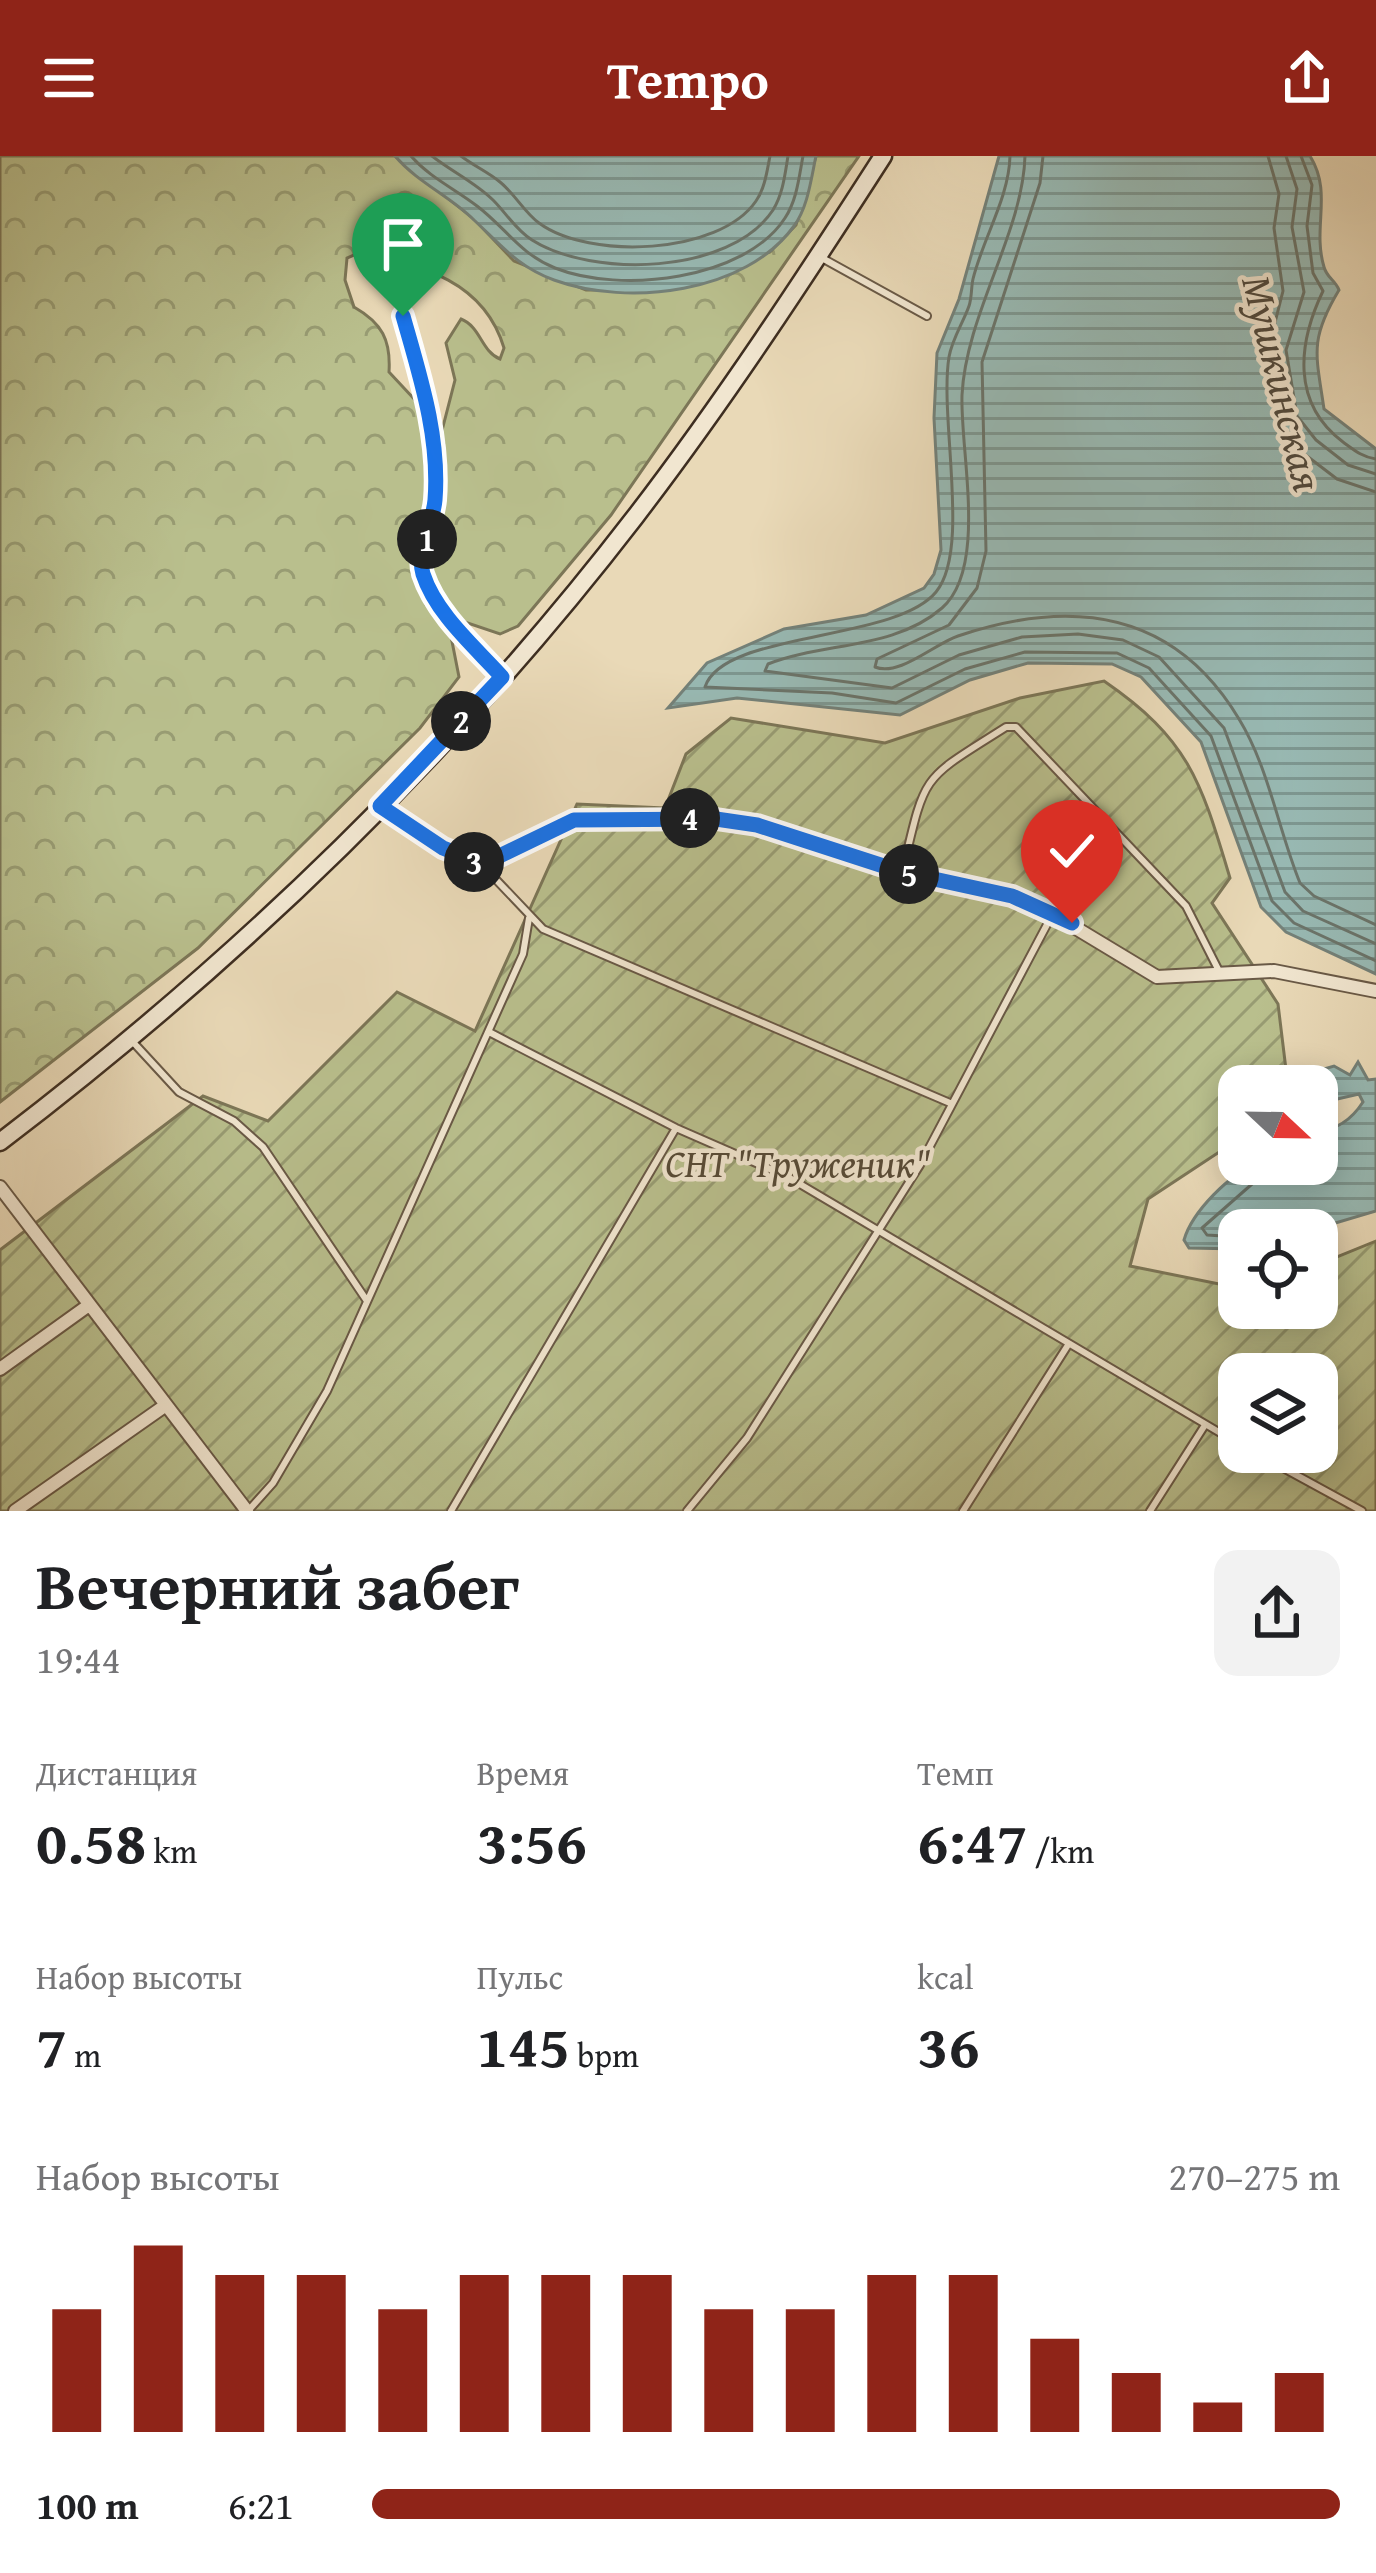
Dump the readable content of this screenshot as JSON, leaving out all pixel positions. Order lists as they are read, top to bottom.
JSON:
{
  "water": ["Мушкинская"],
  "parks": ["СНТ \"Труженик\""],
  "north": "right",
  "page": {
    "header": "Tempo",
    "pins": [
      "1",
      "2",
      "4",
      "3",
      "5"
    ],
    "heading": ["Вечерний забег", "19:44"],
    "stats": [
      ["Дистанция", "0.58 km"],
      ["Время", "3:56"],
      ["Темп", "6:47 /km"],
      ["Набор высоты", "7 m"],
      ["Пульс", "145 bpm"],
      ["kcal", "36"]
    ],
    "chart": ["Набор высоты", "270–275 m"],
    "list": [
      {
        "name": "100 m",
        "note": "6:21"
      }
    ]
  }
}
